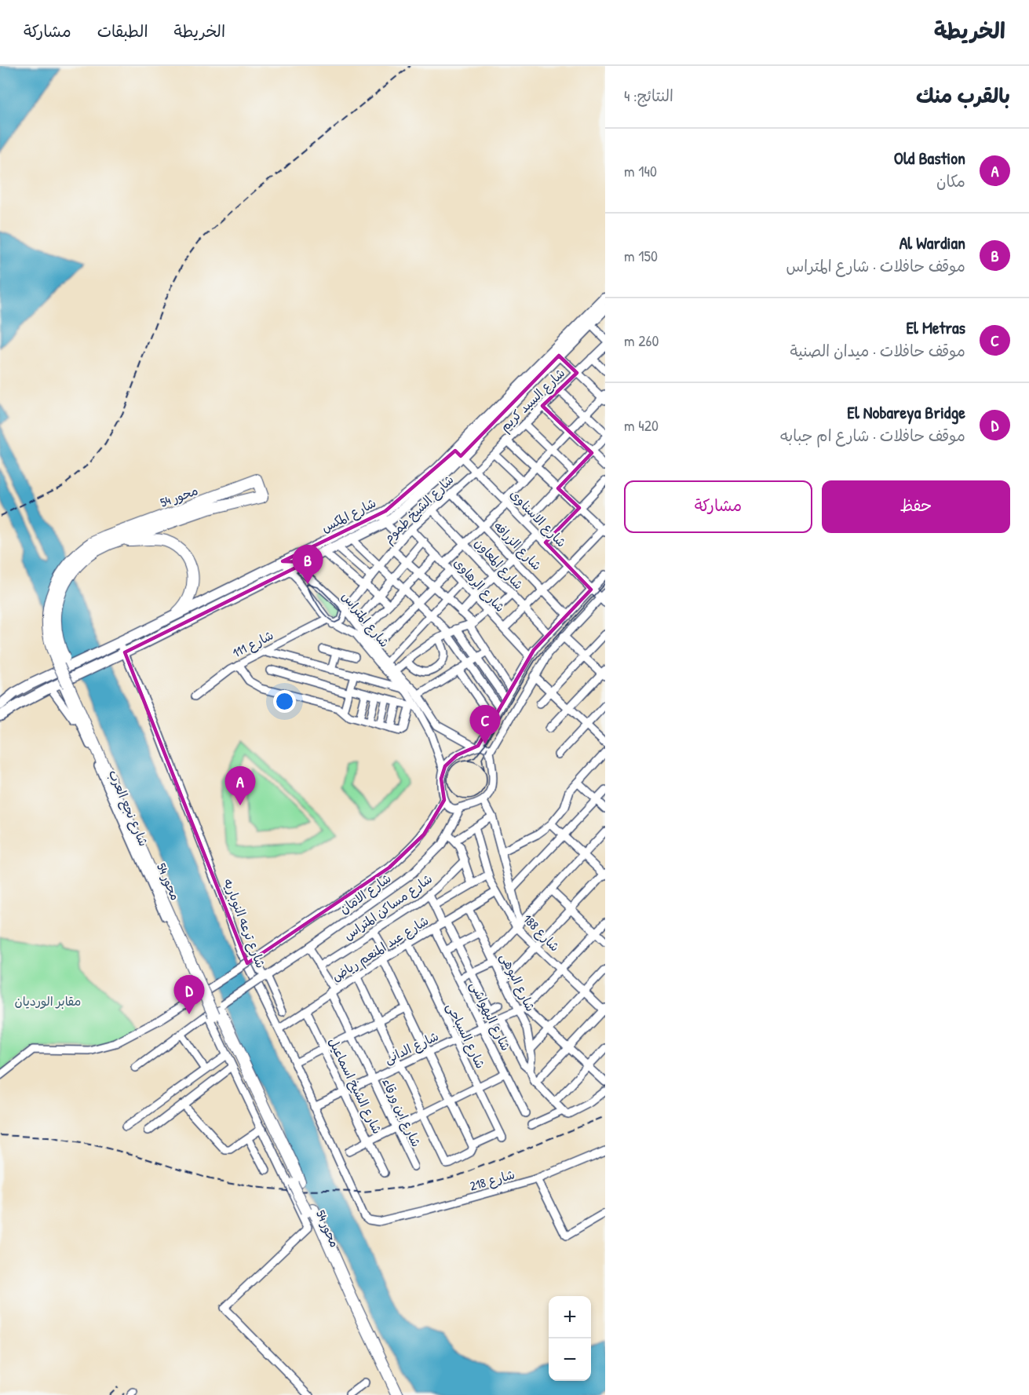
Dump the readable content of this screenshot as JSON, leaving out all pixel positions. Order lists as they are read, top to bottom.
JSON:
{
  "streets": {
    "highway": ["محور 54"],
    "main road": ["شارع المكس"],
    "street": [
      "شارع السيد كريم",
      "شارع الشيخ طموم",
      "شارع الاسناوى",
      "شارع الزرافه",
      "شارع المعاون",
      "شارع الرهاوى",
      "شارع المتراس",
      "شارع 111",
      "شارع نجع العرب",
      "شارع الامان",
      "شارع مساكن المتراس",
      "شارع ترعه النوباريه",
      "شارع 188",
      "شارع عبد المنعم رياض",
      "شارع البوهى",
      "شارع البهواشى",
      "شارع السباحى",
      "شارع الدانى",
      "شارع الشيخ اسماعيل",
      "شارع ابن ورقاء",
      "شارع 218"
    ]
  },
  "crossings": [
    ["شارع السيد كريم", "شارع الشيخ طموم"],
    ["شارع السيد كريم", "شارع الاسناوى"],
    ["محور 54", "شارع المكس"],
    ["محور 54", "شارع نجع العرب"],
    ["محور 54", "شارع الامان"],
    ["شارع الشيخ طموم", "شارع الاسناوى"],
    ["شارع الشيخ طموم", "شارع الزرافه"],
    ["شارع الشيخ طموم", "شارع المعاون"],
    ["شارع الشيخ طموم", "شارع الرهاوى"],
    ["شارع الشيخ طموم", "شارع المتراس"],
    ["شارع الشيخ طموم", "شارع 111"],
    ["شارع المكس", "شارع الاسناوى"],
    ["شارع المكس", "شارع المتراس"],
    ["شارع المكس", "شارع نجع العرب"],
    ["شارع المكس", "شارع ترعه النوباريه"],
    ["شارع المتراس", "شارع 111"],
    ["شارع المتراس", "شارع الامان"],
    ["شارع الامان", "شارع ابن ورقاء"],
    ["شارع مساكن المتراس", "شارع ابن ورقاء"],
    ["شارع ترعه النوباريه", "شارع عبد المنعم رياض"],
    ["شارع ترعه النوباريه", "شارع الدانى"],
    ["شارع ترعه النوباريه", "شارع 218"],
    ["شارع 188", "شارع عبد المنعم رياض"],
    ["شارع عبد المنعم رياض", "شارع البوهى"],
    ["شارع عبد المنعم رياض", "شارع البهواشى"],
    ["شارع عبد المنعم رياض", "شارع السباحى"],
    ["شارع عبد المنعم رياض", "شارع الشيخ اسماعيل"],
    ["شارع عبد المنعم رياض", "شارع ابن ورقاء"],
    ["شارع البوهى", "شارع الدانى"],
    ["شارع البهواشى", "شارع الدانى"],
    ["شارع السباحى", "شارع الدانى"],
    ["شارع الدانى", "شارع الشيخ اسماعيل"],
    ["شارع الدانى", "شارع ابن ورقاء"]
  ],
  "parks": ["مقابر الورديان"],
  "page": {
    "header": "الخريطة",
    "nav": ["الخريطة", "الطبقات", "مشاركة"],
    "heading": ["بالقرب منك", "النتائج: 4"],
    "list": [
      {
        "mark": "A",
        "name": "Old Bastion",
        "note": "مكان",
        "value": "140 m"
      },
      {
        "mark": "B",
        "name": "Al Wardian",
        "note": "موقف حافلات · شارع المتراس",
        "value": "150 m"
      },
      {
        "mark": "C",
        "name": "El Metras",
        "note": "موقف حافلات · ميدان الصنية",
        "value": "260 m"
      },
      {
        "mark": "D",
        "name": "El Nobareya Bridge",
        "note": "موقف حافلات · شارع ام جبابه",
        "value": "420 m"
      }
    ],
    "buttons": ["حفظ", "مشاركة"],
    "pins": [
      "B",
      "C",
      "A",
      "D"
    ],
    "map_buttons": ["+", "−"]
  }
}
